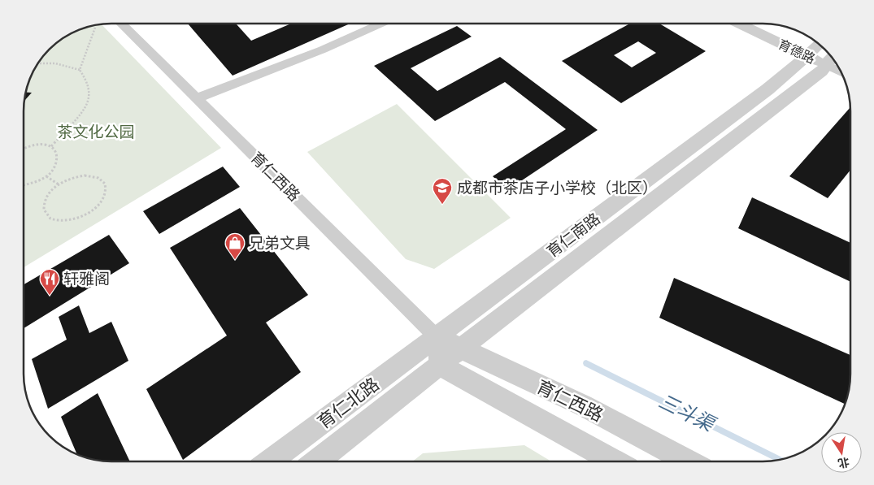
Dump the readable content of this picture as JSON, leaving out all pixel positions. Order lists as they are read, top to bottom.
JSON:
{
  "streets": {
    "street": [
      "育德路",
      "育仁西路",
      "育仁南路",
      "育仁北路"
    ]
  },
  "crossings": [
    ["育德路", "育仁南路"],
    ["育仁西路", "育仁南路"],
    ["育仁西路", "育仁北路"],
    ["育仁南路", "育仁北路"]
  ],
  "water": ["三斗渠"],
  "parks": ["茶文化公园"],
  "places": {
    "school or university": ["成都市茶店子小学校（北区）"],
    "shop": ["兄弟文具"],
    "restaurant": ["轩雅阁"]
  },
  "north": "bottom"
}
